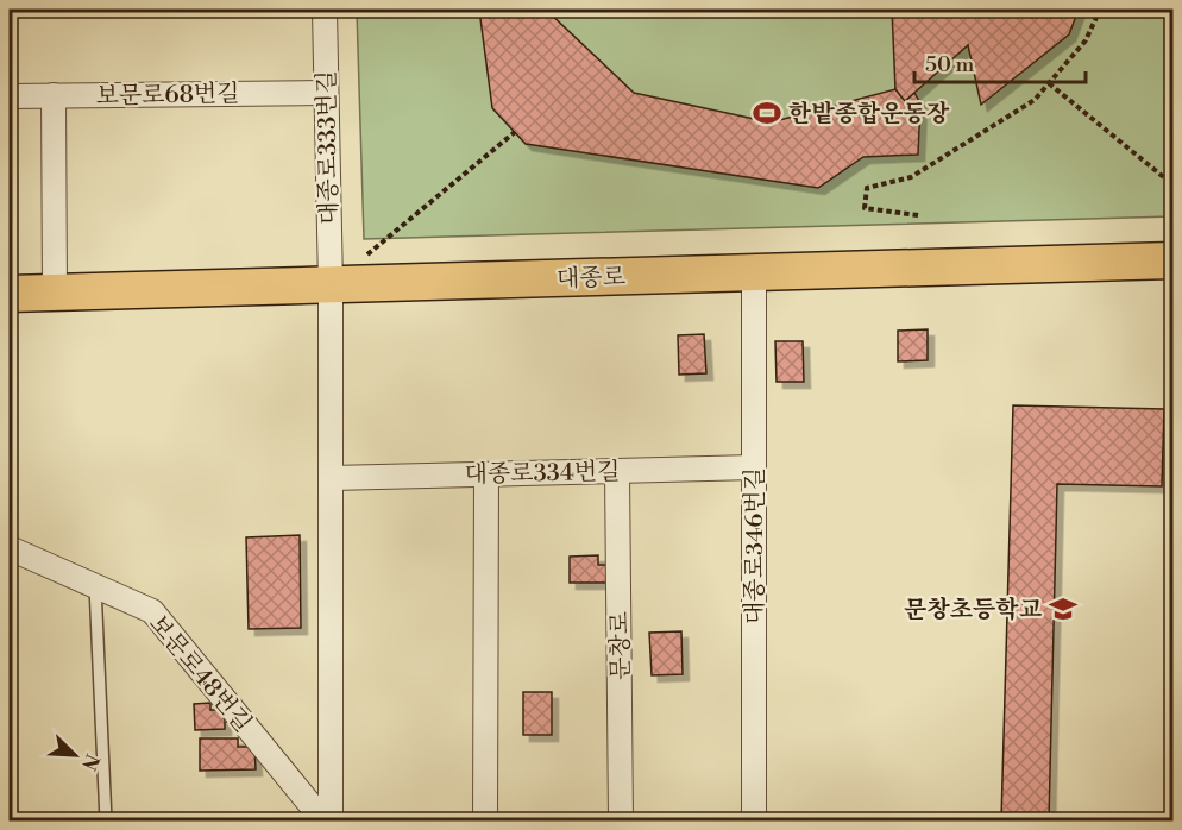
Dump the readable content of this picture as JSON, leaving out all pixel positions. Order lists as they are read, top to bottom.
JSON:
{
  "streets": {
    "main road": ["대종로"],
    "street": [
      "보문로68번길",
      "대종로333번길",
      "대종로334번길",
      "대종로346번길",
      "문창로",
      "보문로48번길"
    ]
  },
  "crossings": [
    ["보문로68번길", "대종로333번길"],
    ["대종로333번길", "대종로"],
    ["대종로", "대종로346번길"],
    ["대종로334번길", "대종로346번길"],
    ["대종로334번길", "문창로"]
  ],
  "places": {
    "sports": ["한밭종합운동장"],
    "school or university": ["문창초등학교"]
  },
  "scale_bar": "50 m",
  "north": "bottom right"
}
